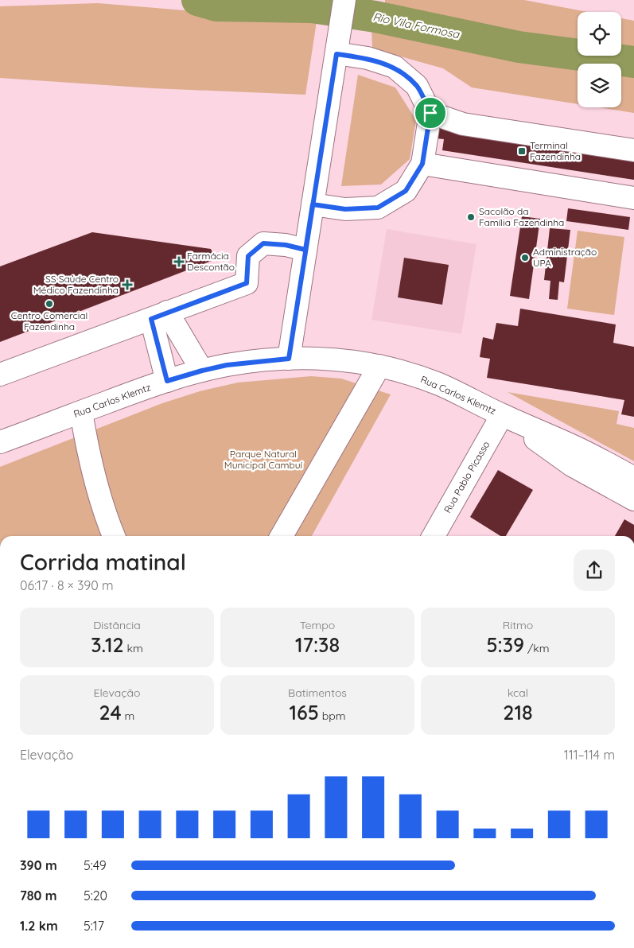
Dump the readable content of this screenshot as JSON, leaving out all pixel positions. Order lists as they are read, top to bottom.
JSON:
{
  "streets": {
    "main road": ["Rua Carlos Klemtz", "Rua Pablo Picasso"]
  },
  "crossings": [
    ["Rua Carlos Klemtz", "Rua Pablo Picasso"]
  ],
  "water": ["Rio Vila Formosa"],
  "parks": ["Parque Natural Municipal Cambuí"],
  "places": {
    "transit": ["Terminal Fazendinha"],
    "other": ["Sacolão da Família Fazendinha", "Administração UPA", "Centro Comercial Fazendinha"],
    "health": ["Farmácia Descontão", "SS Saúde Centro Médico Fazendinha"]
  },
  "page": {
    "heading": ["Corrida matinal", "06:17 · 8 × 390 m"],
    "stats": [
      ["Distância", "3.12 km"],
      ["Tempo", "17:38"],
      ["Ritmo", "5:39 /km"],
      ["Elevação", "24 m"],
      ["Batimentos", "165 bpm"],
      ["kcal", "218"]
    ],
    "chart": ["Elevação", "111–114 m"],
    "list": [
      {
        "name": "390 m",
        "note": "5:49"
      },
      {
        "name": "780 m",
        "note": "5:20"
      },
      {
        "name": "1.2 km",
        "note": "5:17"
      }
    ]
  }
}
